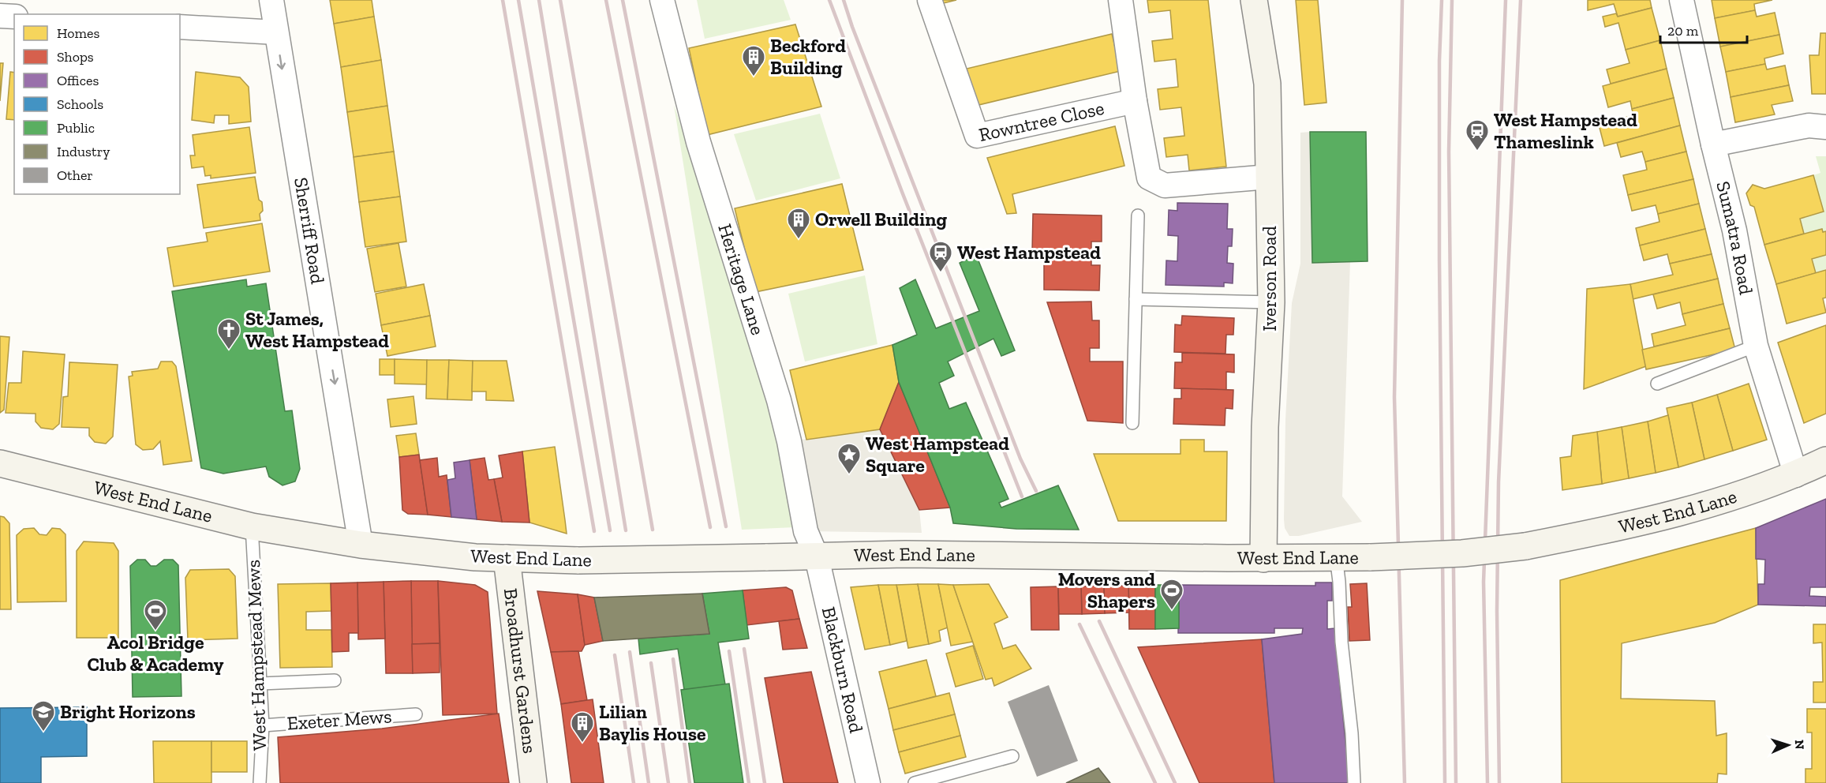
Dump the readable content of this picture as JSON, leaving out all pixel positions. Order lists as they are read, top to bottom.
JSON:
{
  "streets": {
    "main road": ["Iverson Road", "West End Lane", "Broadhurst Gardens"],
    "street": [
      "Rowntree Close",
      "Sherriff Road",
      "Sumatra Road",
      "Heritage Lane",
      "Blackburn Road"
    ],
    "lane": ["West Hampstead Mews", "Exeter Mews"]
  },
  "crossings": [
    ["Sherriff Road", "West End Lane"],
    ["Sumatra Road", "West End Lane"],
    ["Heritage Lane", "West End Lane"],
    ["Heritage Lane", "Blackburn Road"],
    ["Iverson Road", "West End Lane"],
    ["West End Lane", "West Hampstead Mews"],
    ["West End Lane", "Broadhurst Gardens"],
    ["West End Lane", "Blackburn Road"],
    ["West Hampstead Mews", "Exeter Mews"]
  ],
  "one_way": ["Sherriff Road"],
  "places": {
    "building": ["Beckford Building", "Orwell Building", "Lilian Baylis House"],
    "station": ["West Hampstead Thameslink", "West Hampstead"],
    "church": ["St James, West Hampstead"],
    "place": ["West Hampstead Square"],
    "sports": ["Movers and Shapers", "Acol Bridge Club & Academy"],
    "school or university": ["Bright Horizons"]
  },
  "legend": [
    "Homes",
    "Shops",
    "Offices",
    "Schools",
    "Public",
    "Industry",
    "Other"
  ],
  "scale_bar": "20 m",
  "north": "right"
}
